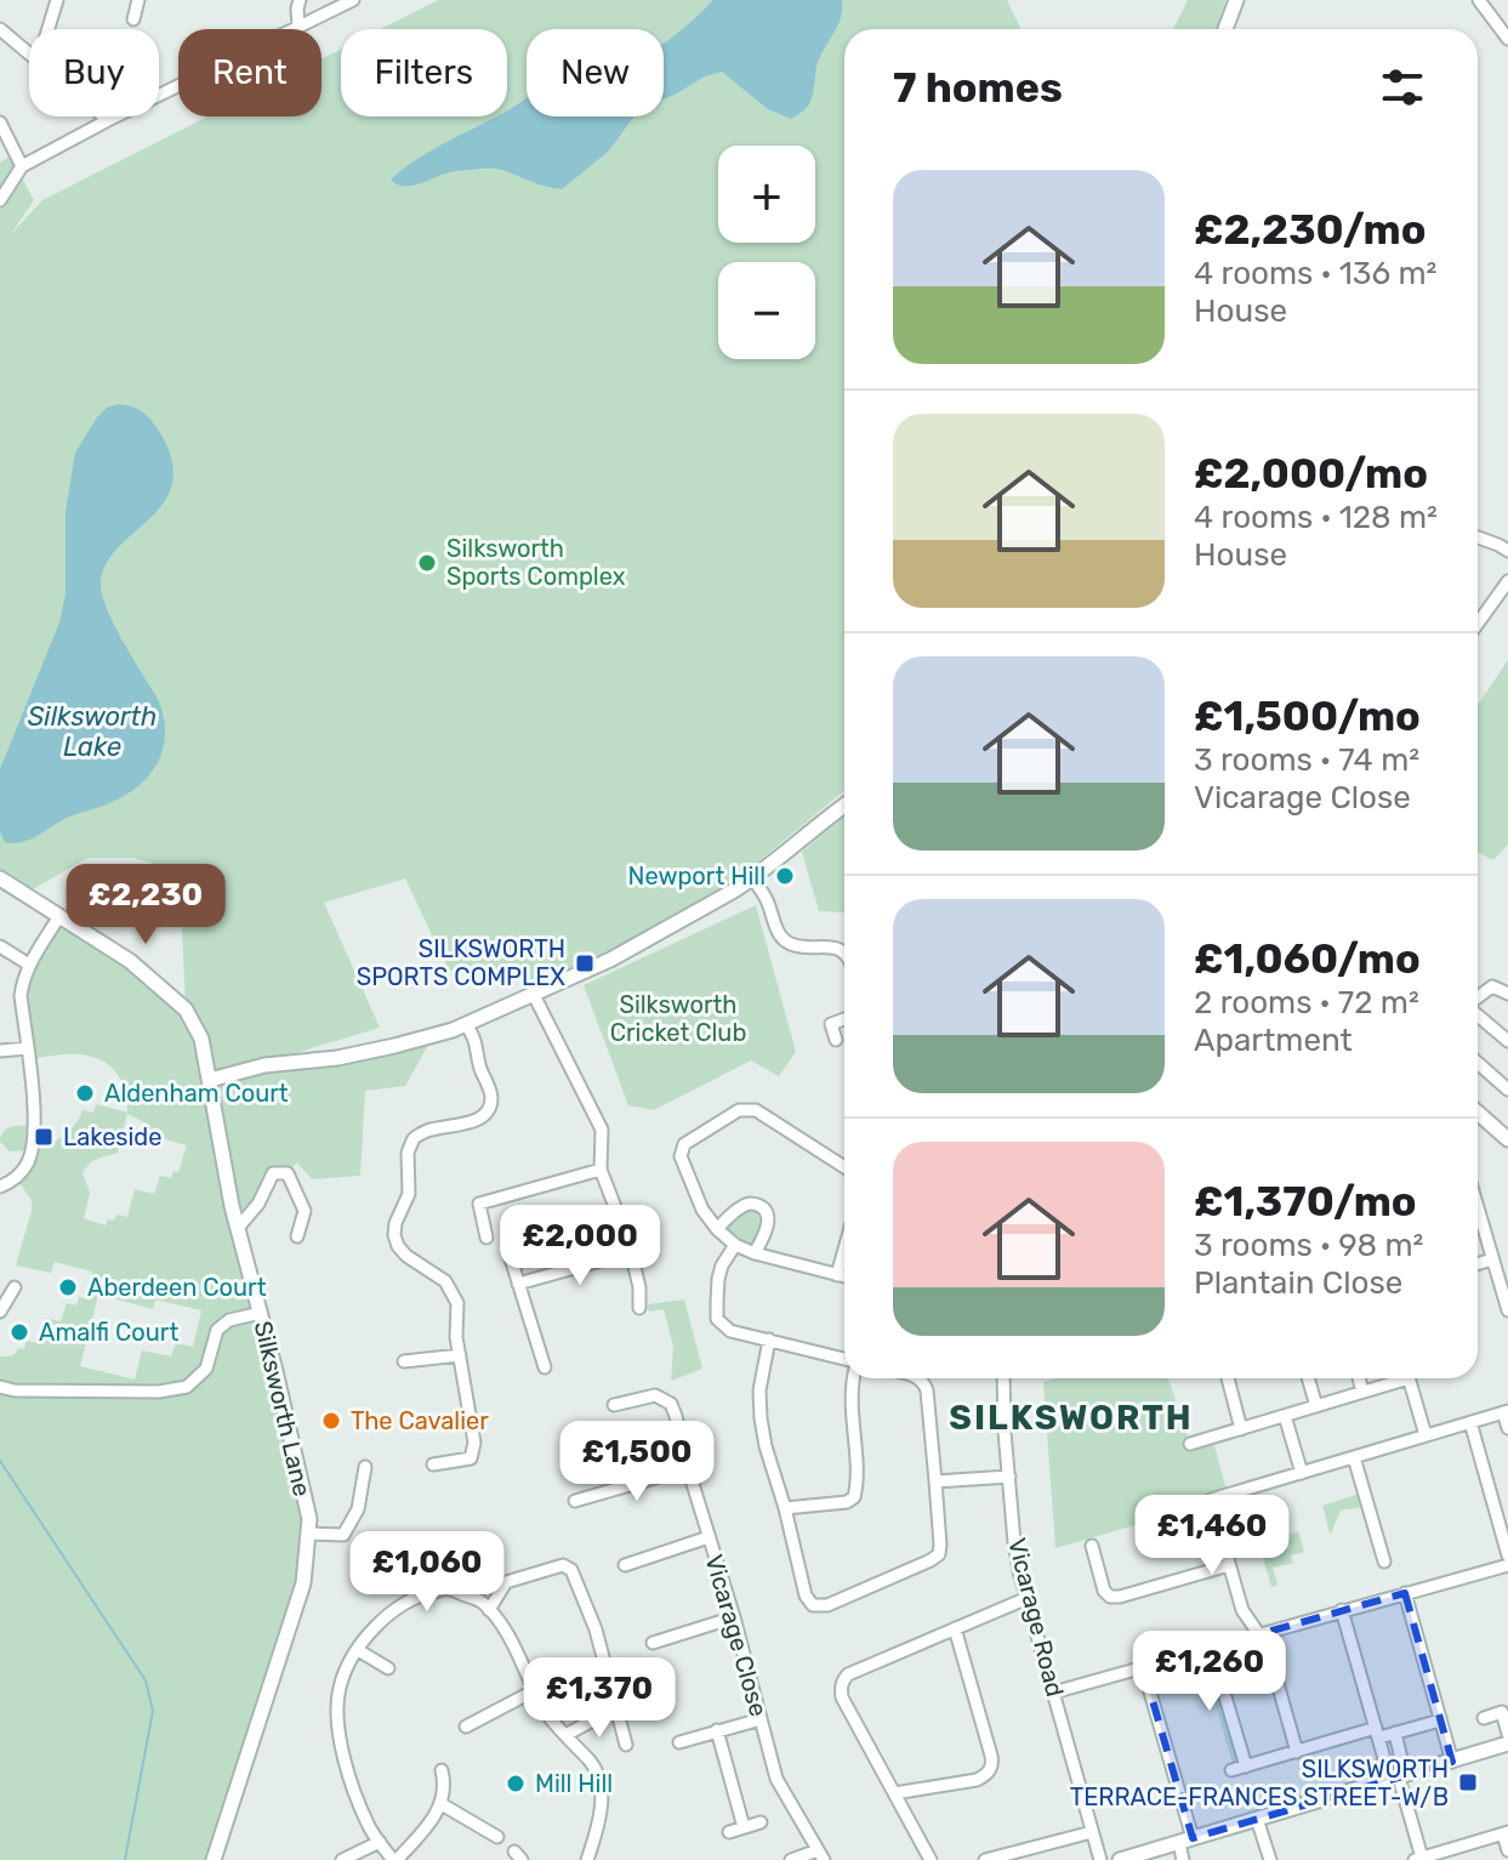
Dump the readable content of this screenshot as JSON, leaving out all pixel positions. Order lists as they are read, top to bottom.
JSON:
{
  "streets": {
    "street": ["Silksworth Lane", "Vicarage Road", "Vicarage Close"]
  },
  "districts": ["SILKSWORTH"],
  "water": ["Silksworth Lake"],
  "parks": ["Silksworth Cricket Club"],
  "places": {
    "other": [
      "Silksworth Sports Complex",
      "Newport Hill",
      "Aldenham Court",
      "Aberdeen Court",
      "Amalfi Court",
      "The Cavalier",
      "Mill Hill"
    ],
    "transit": ["SILKSWORTH SPORTS COMPLEX", "Lakeside", "SILKSWORTH TERRACE-FRANCES STREET-W/B"]
  },
  "page": {
    "chip": [
      "Buy",
      "Rent",
      "Filters",
      "New"
    ],
    "heading": "7 homes",
    "map_buttons": ["+", "−"],
    "list": [
      {
        "name": "£2,230/mo",
        "note": "4 rooms · 136 m² · House"
      },
      {
        "name": "£2,000/mo",
        "note": "4 rooms · 128 m² · House"
      },
      {
        "name": "£1,500/mo",
        "note": "3 rooms · 74 m² · Vicarage Close"
      },
      {
        "name": "£1,060/mo",
        "note": "2 rooms · 72 m² · Apartment"
      },
      {
        "name": "£1,370/mo",
        "note": "3 rooms · 98 m² · Plantain Close"
      }
    ],
    "price": [
      "£2,230",
      "£2,000",
      "£1,500",
      "£1,460",
      "£1,060",
      "£1,260",
      "£1,370"
    ]
  }
}
